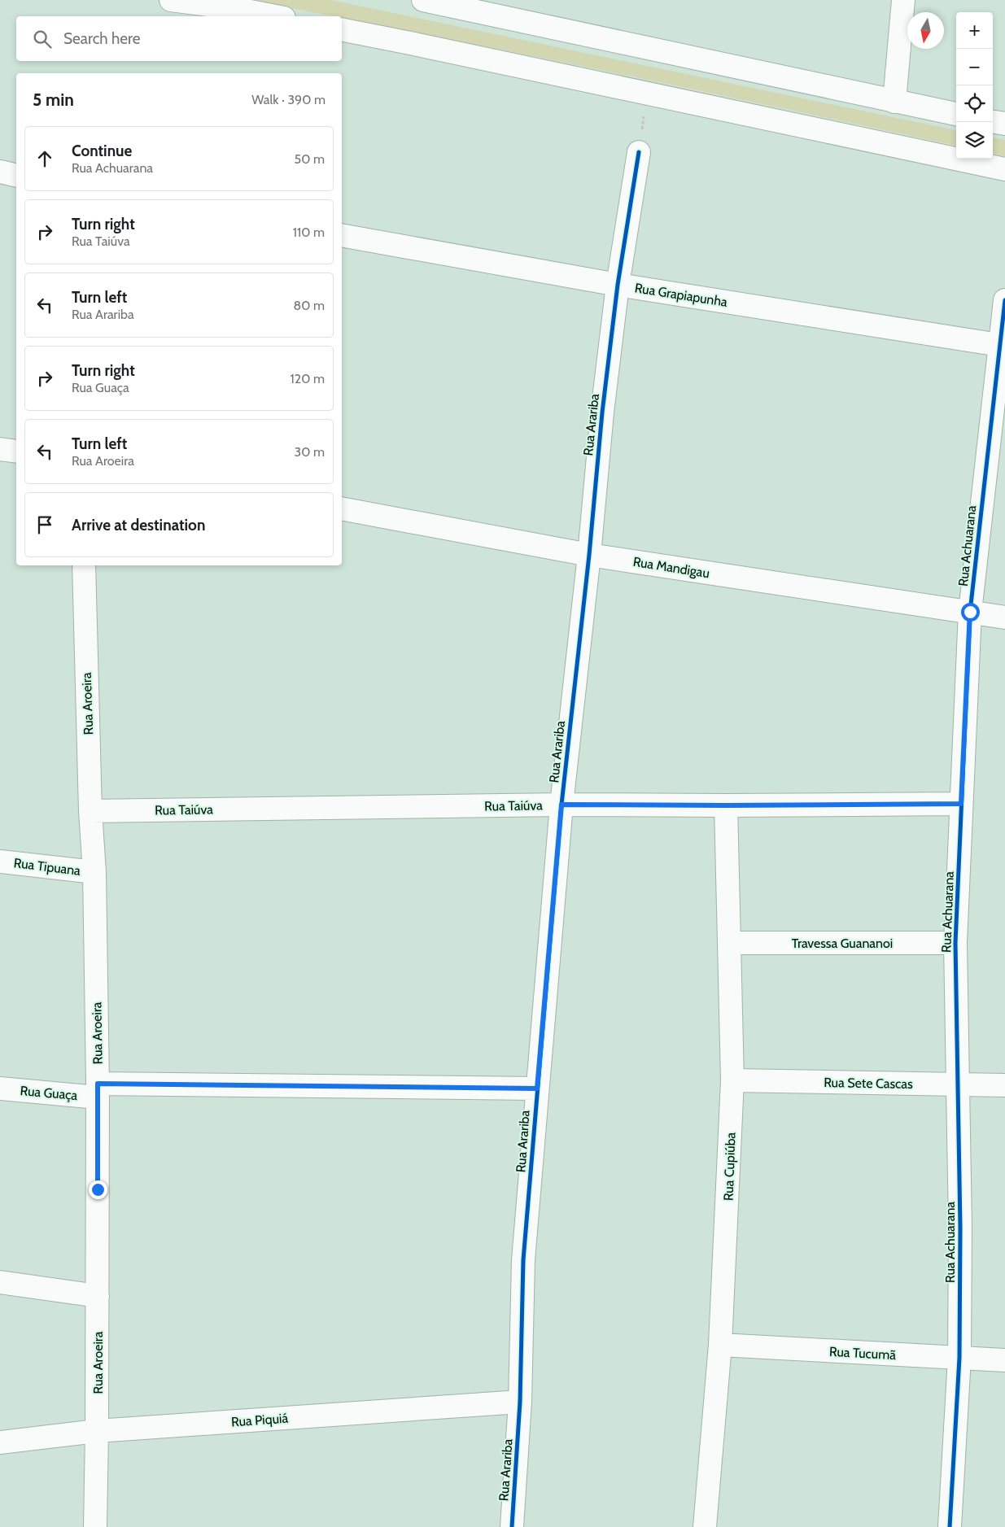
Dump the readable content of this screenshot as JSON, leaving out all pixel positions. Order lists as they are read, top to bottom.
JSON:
{
  "streets": {
    "street": [
      "Rua Grapiapunha",
      "Rua Arariba",
      "Rua Achuarana",
      "Rua Mandigau",
      "Rua Aroeira",
      "Rua Taiúva",
      "Rua Tipuana",
      "Travessa Guananoi",
      "Rua Sete Cascas",
      "Rua Guaça",
      "Rua Cupiúba",
      "Rua Tucumã",
      "Rua Piquiá"
    ]
  },
  "crossings": [
    ["Rua Grapiapunha", "Rua Arariba"],
    ["Rua Grapiapunha", "Rua Achuarana"],
    ["Rua Arariba", "Rua Mandigau"],
    ["Rua Arariba", "Rua Taiúva"],
    ["Rua Arariba", "Rua Guaça"],
    ["Rua Arariba", "Rua Piquiá"],
    ["Rua Achuarana", "Rua Mandigau"],
    ["Rua Achuarana", "Rua Taiúva"],
    ["Rua Achuarana", "Travessa Guananoi"],
    ["Rua Achuarana", "Rua Sete Cascas"],
    ["Rua Achuarana", "Rua Tucumã"],
    ["Rua Aroeira", "Rua Taiúva"],
    ["Rua Aroeira", "Rua Tipuana"],
    ["Rua Aroeira", "Rua Guaça"],
    ["Rua Aroeira", "Rua Piquiá"],
    ["Rua Taiúva", "Rua Cupiúba"],
    ["Travessa Guananoi", "Rua Cupiúba"],
    ["Rua Sete Cascas", "Rua Cupiúba"],
    ["Rua Cupiúba", "Rua Tucumã"]
  ],
  "north": "bottom",
  "page": {
    "map_buttons": ["+", "−"],
    "search": "Search here",
    "heading": ["5 min", "Walk · 390 m"],
    "list": [
      ["Continue", "Rua Achuarana", "50 m"],
      ["Turn right", "Rua Taiúva", "110 m"],
      ["Turn left", "Rua Arariba", "80 m"],
      ["Turn right", "Rua Guaça", "120 m"],
      ["Turn left", "Rua Aroeira", "30 m"],
      "Arrive at destination"
    ]
  }
}
